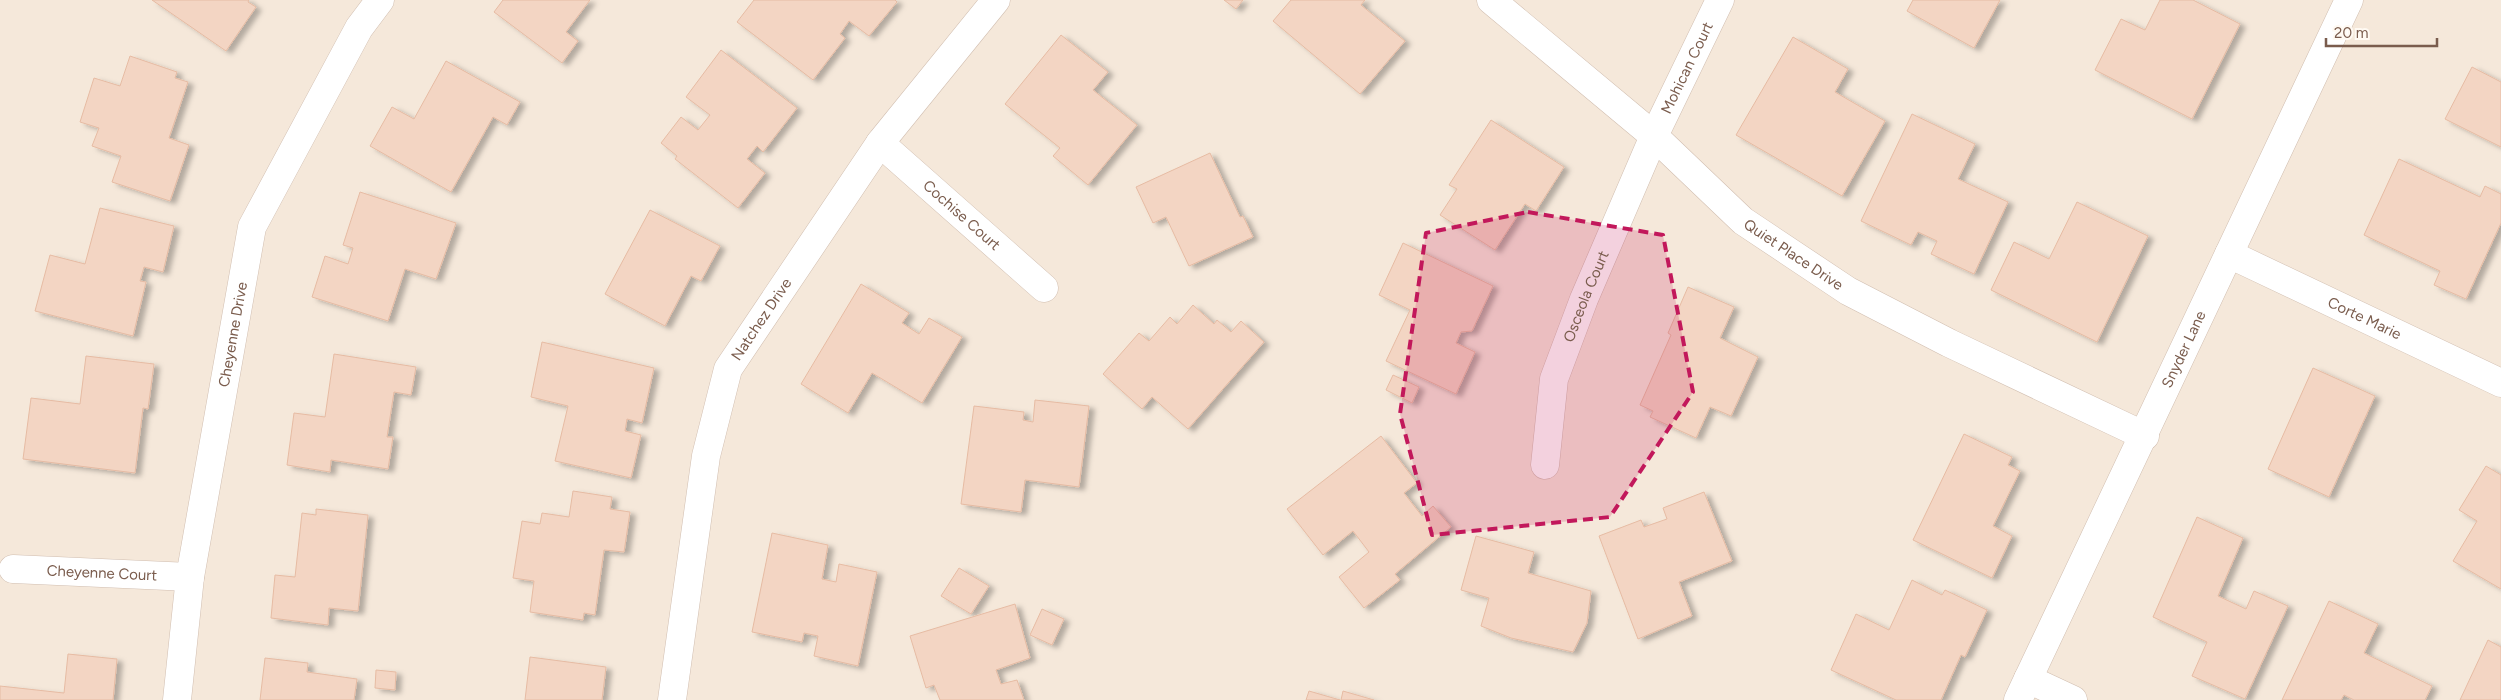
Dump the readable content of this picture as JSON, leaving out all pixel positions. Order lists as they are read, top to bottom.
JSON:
{
  "streets": {
    "street": [
      "Mohican Court",
      "Cochise Court",
      "Quiet Place Drive",
      "Osceola Court",
      "Natchez Drive",
      "Corte Marie",
      "Cheyenne Drive",
      "Snyder Lane",
      "Cheyenne Court"
    ]
  },
  "crossings": [
    ["Mohican Court", "Quiet Place Drive"],
    ["Mohican Court", "Osceola Court"],
    ["Cochise Court", "Natchez Drive"],
    ["Quiet Place Drive", "Osceola Court"],
    ["Quiet Place Drive", "Snyder Lane"],
    ["Corte Marie", "Snyder Lane"],
    ["Cheyenne Drive", "Cheyenne Court"]
  ],
  "scale_bar": "20 m"
}
